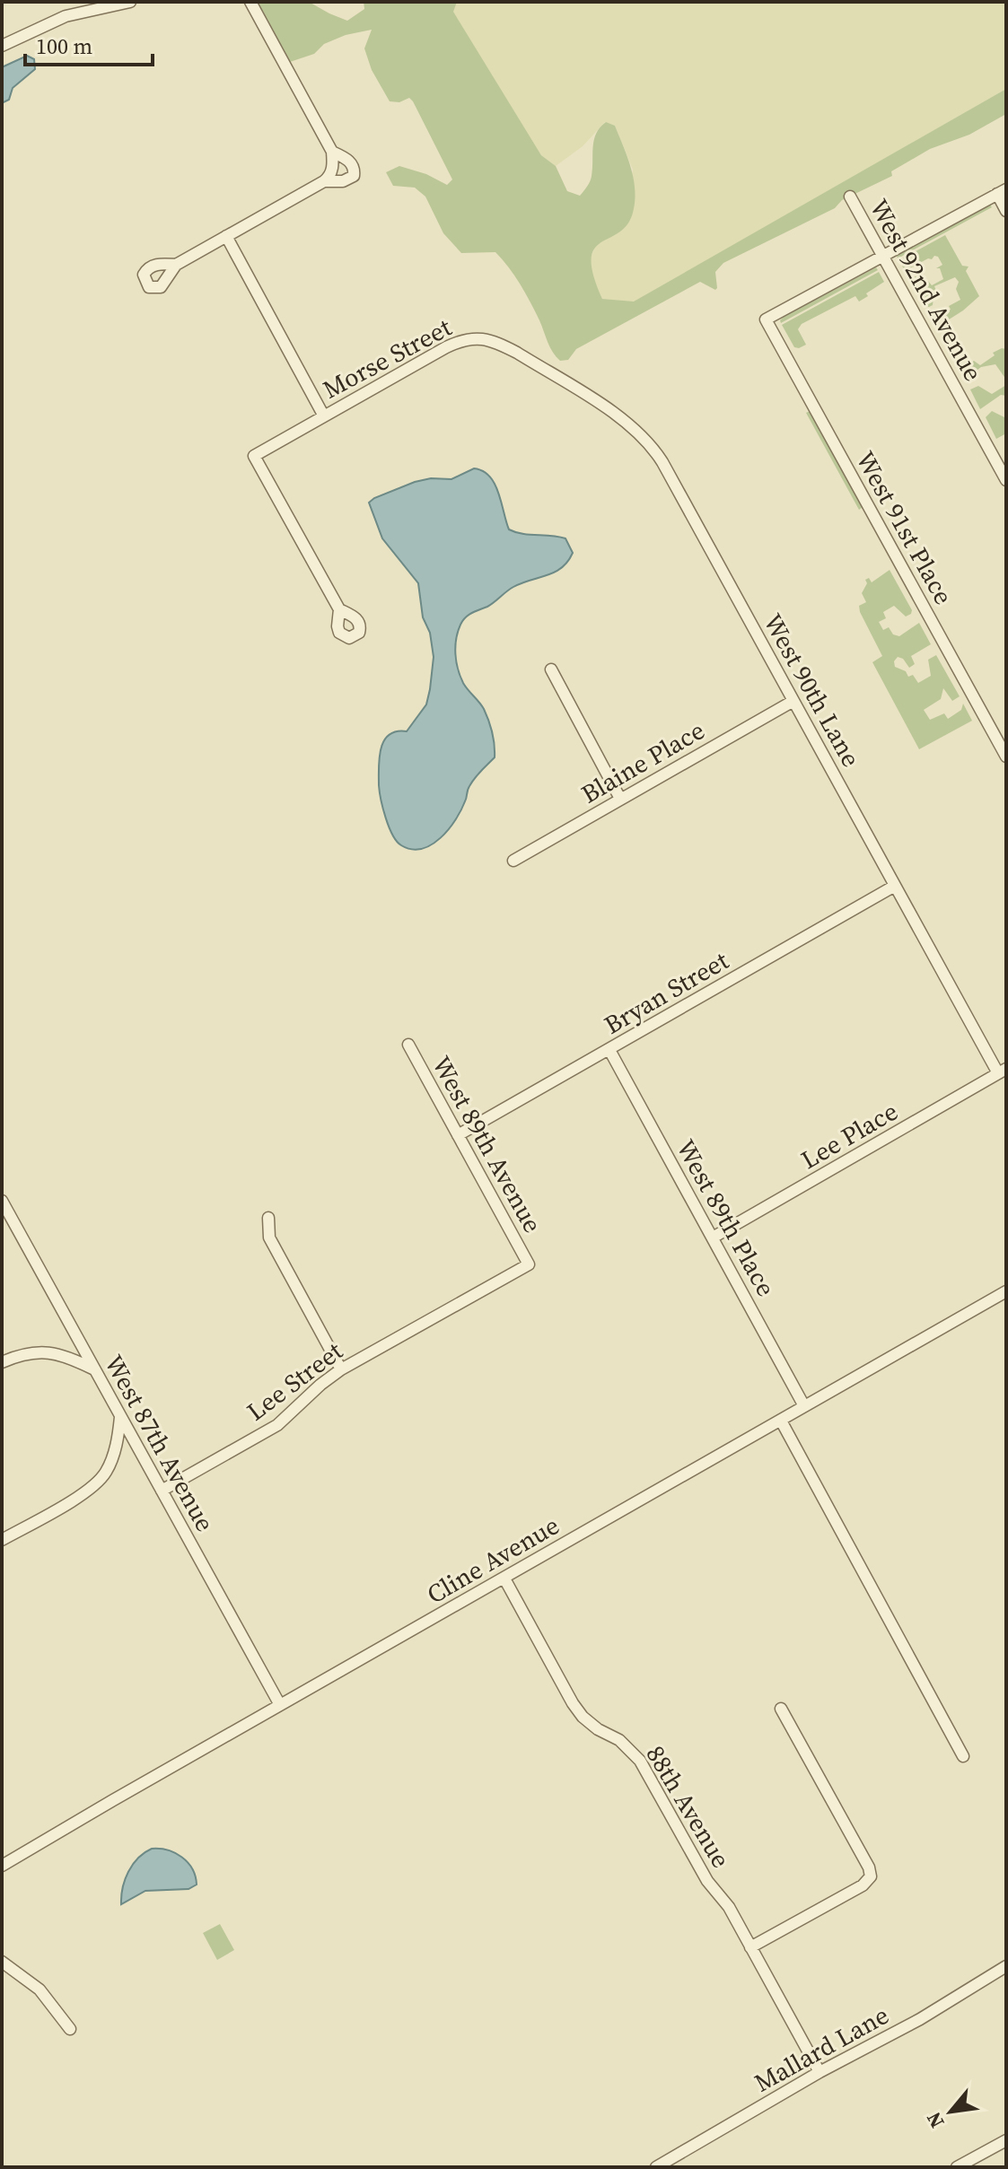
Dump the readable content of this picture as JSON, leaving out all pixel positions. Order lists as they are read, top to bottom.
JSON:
{
  "streets": {
    "street": [
      "West 92nd Avenue",
      "Morse Street",
      "West 91st Place",
      "West 90th Lane",
      "Blaine Place",
      "Bryan Street",
      "Lee Place",
      "West 89th Avenue",
      "West 89th Place",
      "Lee Street",
      "West 87th Avenue",
      "Cline Avenue",
      "88th Avenue",
      "Mallard Lane"
    ]
  },
  "crossings": [
    ["West 92nd Avenue", "West 91st Place"],
    ["Morse Street", "West 90th Lane"],
    ["West 90th Lane", "Blaine Place"],
    ["West 90th Lane", "Bryan Street"],
    ["West 90th Lane", "Lee Place"],
    ["Bryan Street", "West 89th Avenue"],
    ["Bryan Street", "West 89th Place"],
    ["Lee Place", "West 89th Place"],
    ["West 89th Avenue", "Lee Street"],
    ["West 89th Place", "Cline Avenue"],
    ["Lee Street", "West 87th Avenue"],
    ["West 87th Avenue", "Cline Avenue"],
    ["Cline Avenue", "88th Avenue"],
    ["88th Avenue", "Mallard Lane"]
  ],
  "scale_bar": "100 m",
  "north": "bottom left"
}
